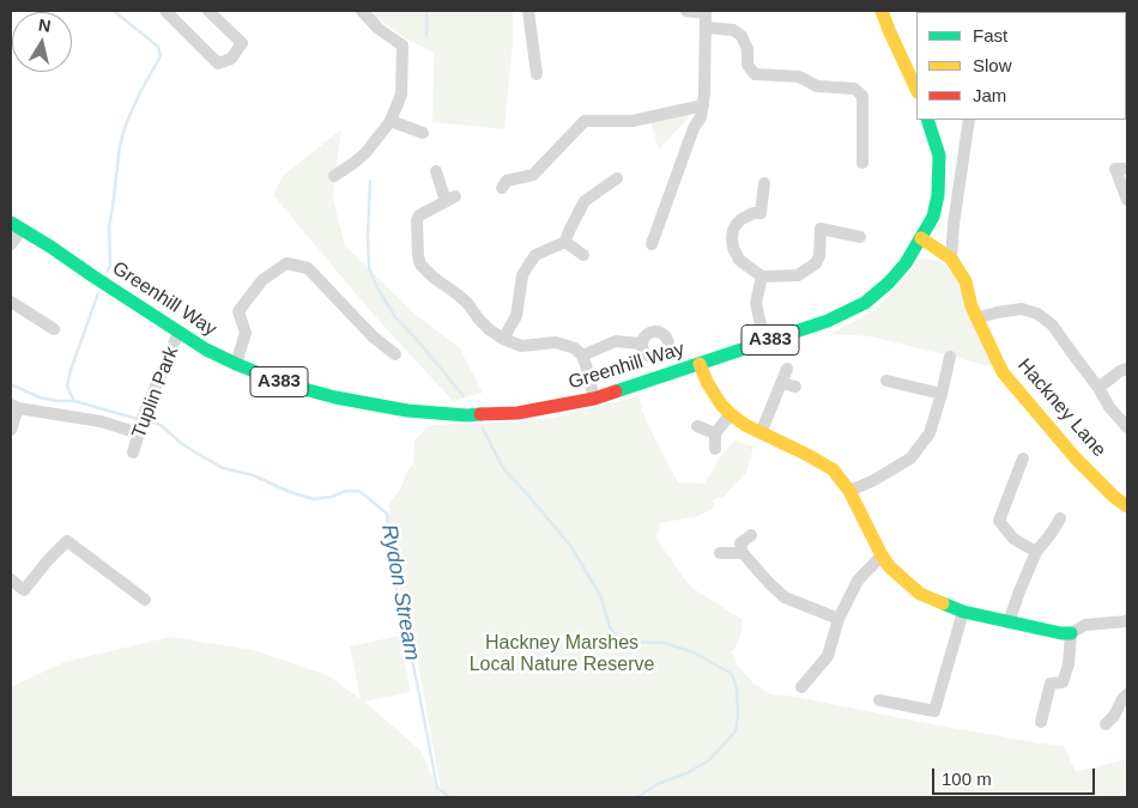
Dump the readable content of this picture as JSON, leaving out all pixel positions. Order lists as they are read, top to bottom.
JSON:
{
  "streets": {
    "main road": ["Greenhill Way", "A383", "Hackney Lane"],
    "street": ["Tuplin Park"]
  },
  "crossings": [
    ["Greenhill Way", "Tuplin Park"],
    ["Greenhill Way", "Hackney Lane"]
  ],
  "water": ["Rydon Stream"],
  "parks": ["Hackney Marshes Local Nature Reserve"],
  "legend": ["Fast", "Slow", "Jam"],
  "scale_bar": "100 m",
  "north": "top"
}
